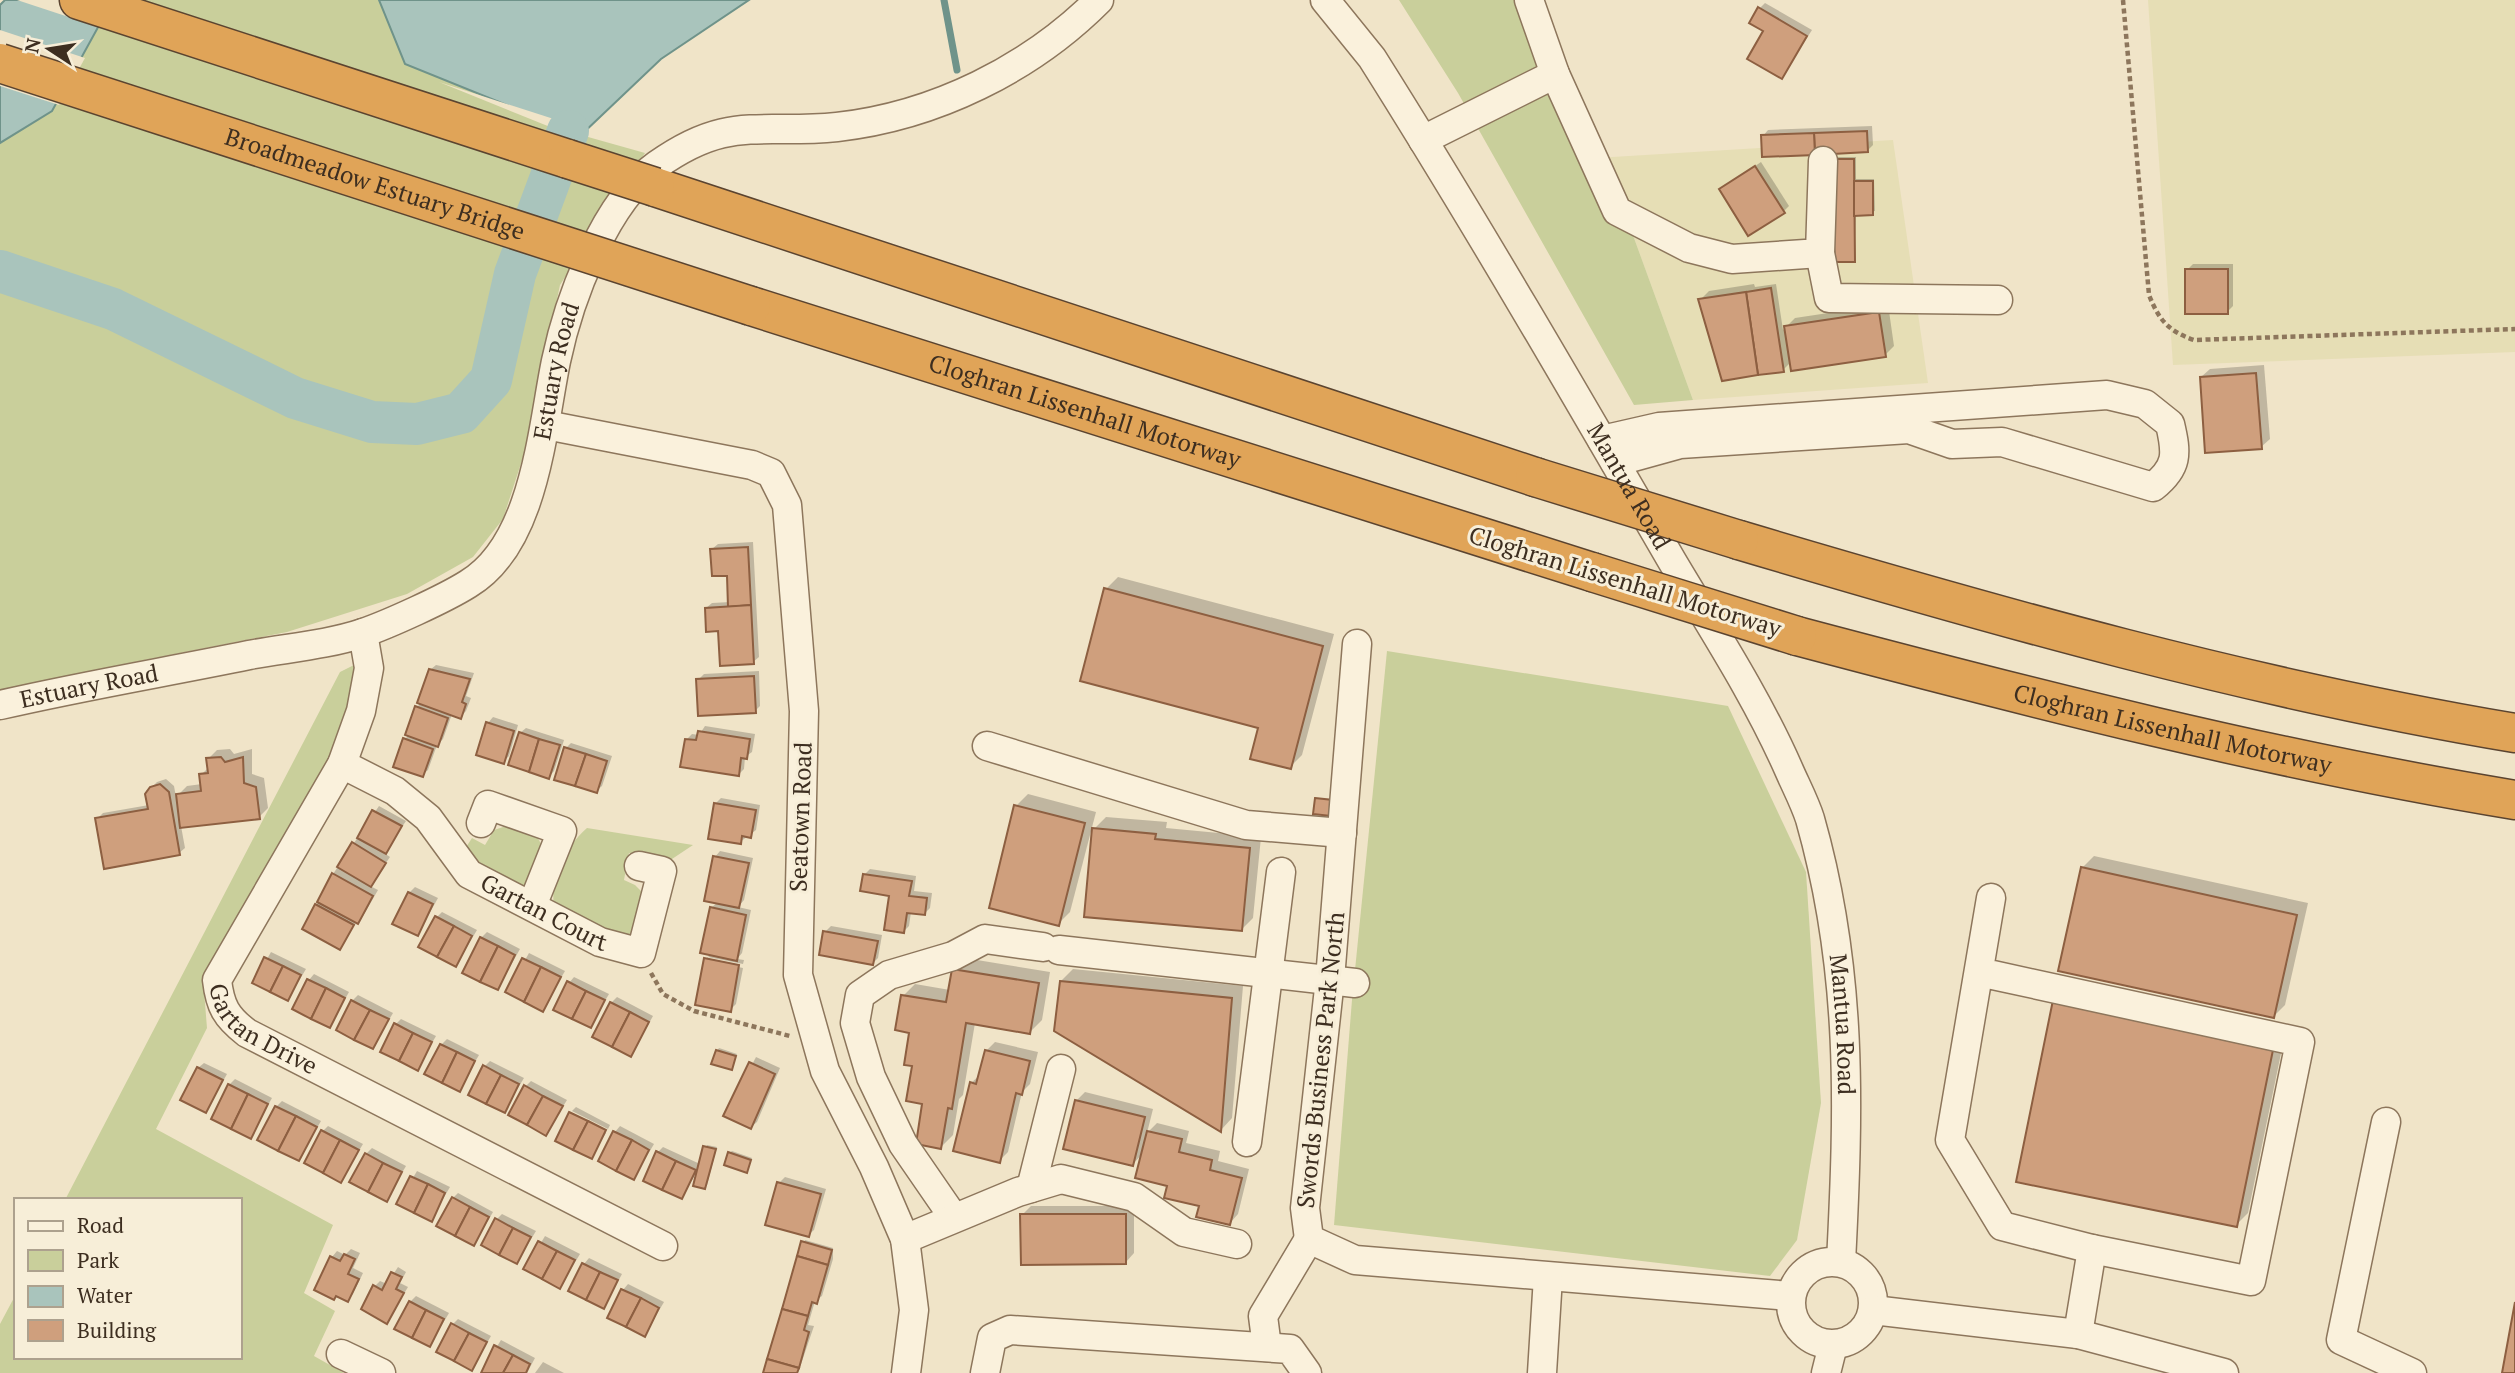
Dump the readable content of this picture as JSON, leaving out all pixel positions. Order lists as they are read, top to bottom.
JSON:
{
  "streets": {
    "highway": ["Broadmeadow Estuary Bridge", "Cloghran Lissenhall Motorway"],
    "street": [
      "Estuary Road",
      "Mantua Road",
      "Seatown Road",
      "Gartan Court",
      "Gartan Drive",
      "Swords Business Park North"
    ]
  },
  "crossings": [
    ["Broadmeadow Estuary Bridge", "Cloghran Lissenhall Motorway"],
    ["Estuary Road", "Seatown Road"],
    ["Estuary Road", "Gartan Drive"],
    ["Mantua Road", "Swords Business Park North"],
    ["Gartan Court", "Gartan Drive"]
  ],
  "legend": [
    "Road",
    "Park",
    "Water",
    "Building"
  ],
  "north": "left"
}
